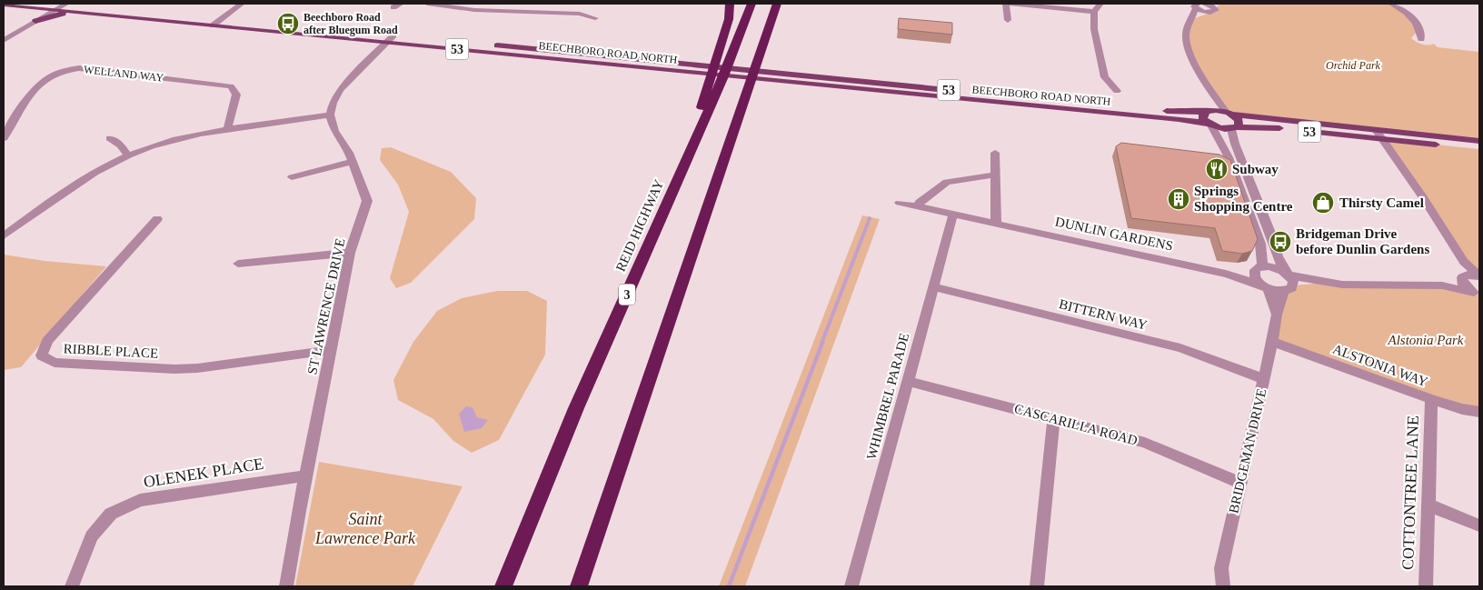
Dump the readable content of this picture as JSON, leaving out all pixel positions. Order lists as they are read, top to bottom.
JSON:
{
  "streets": {
    "highway": ["REID HIGHWAY", "3"],
    "main road": ["53", "BEECHBORO ROAD NORTH"],
    "street": [
      "WELLAND WAY",
      "DUNLIN GARDENS",
      "ST LAWRENCE DRIVE",
      "BITTERN WAY",
      "RIBBLE PLACE",
      "ALSTONIA WAY",
      "WHIMBREL PARADE",
      "CASCARILLA ROAD",
      "BRIDGEMAN DRIVE",
      "OLENEK PLACE",
      "COTTONTREE LANE"
    ]
  },
  "crossings": [
    ["53", "BEECHBORO ROAD NORTH"],
    ["DUNLIN GARDENS", "WHIMBREL PARADE"],
    ["DUNLIN GARDENS", "BRIDGEMAN DRIVE"],
    ["ST LAWRENCE DRIVE", "RIBBLE PLACE"],
    ["ST LAWRENCE DRIVE", "OLENEK PLACE"],
    ["BITTERN WAY", "WHIMBREL PARADE"],
    ["BITTERN WAY", "BRIDGEMAN DRIVE"],
    ["ALSTONIA WAY", "BRIDGEMAN DRIVE"],
    ["ALSTONIA WAY", "COTTONTREE LANE"],
    ["WHIMBREL PARADE", "CASCARILLA ROAD"],
    ["CASCARILLA ROAD", "BRIDGEMAN DRIVE"]
  ],
  "parks": ["Orchid Park", "Alstonia Park", "Saint Lawrence Park"],
  "places": {
    "bus stop": ["Beechboro Road after Bluegum Road", "Bridgeman Drive before Dunlin Gardens"],
    "restaurant": ["Subway"],
    "building": ["Springs Shopping Centre"],
    "shop": ["Thirsty Camel"]
  }
}
